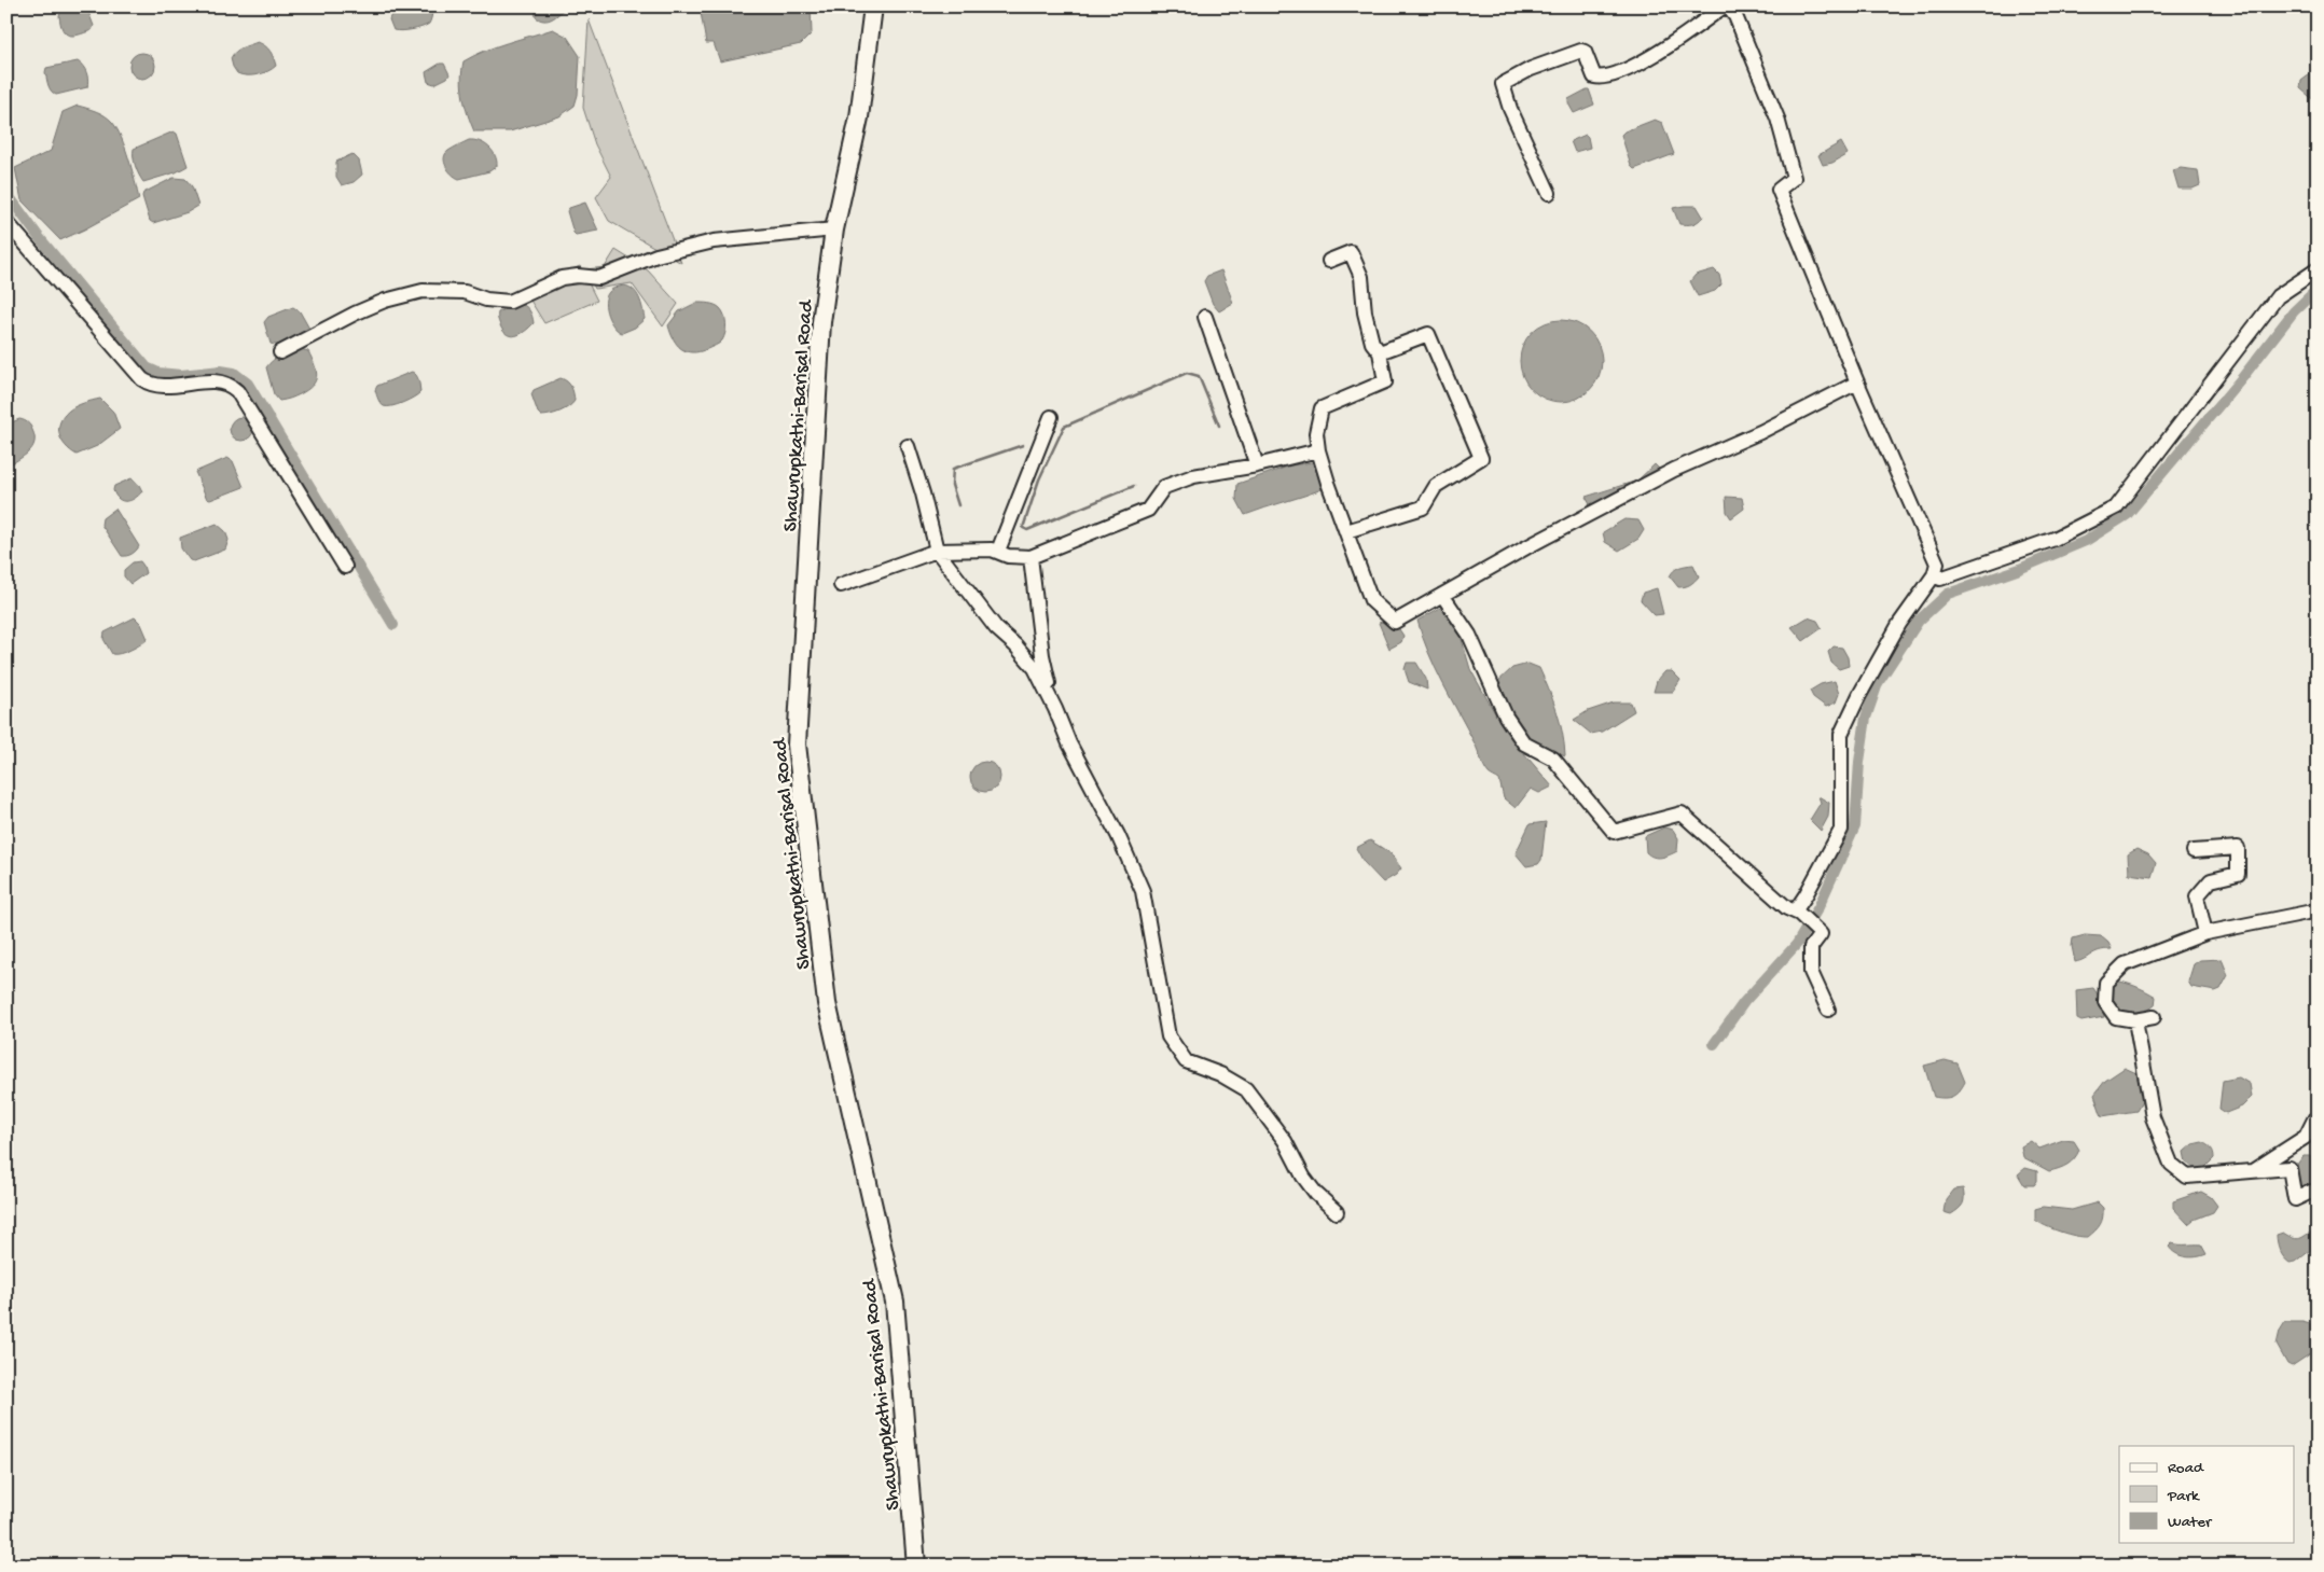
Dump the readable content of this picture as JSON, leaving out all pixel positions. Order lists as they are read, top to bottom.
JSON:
{
  "streets": {
    "main road": ["Shawrupkathi-Barisal Road"]
  },
  "legend": ["Road", "Park", "Water"]
}
